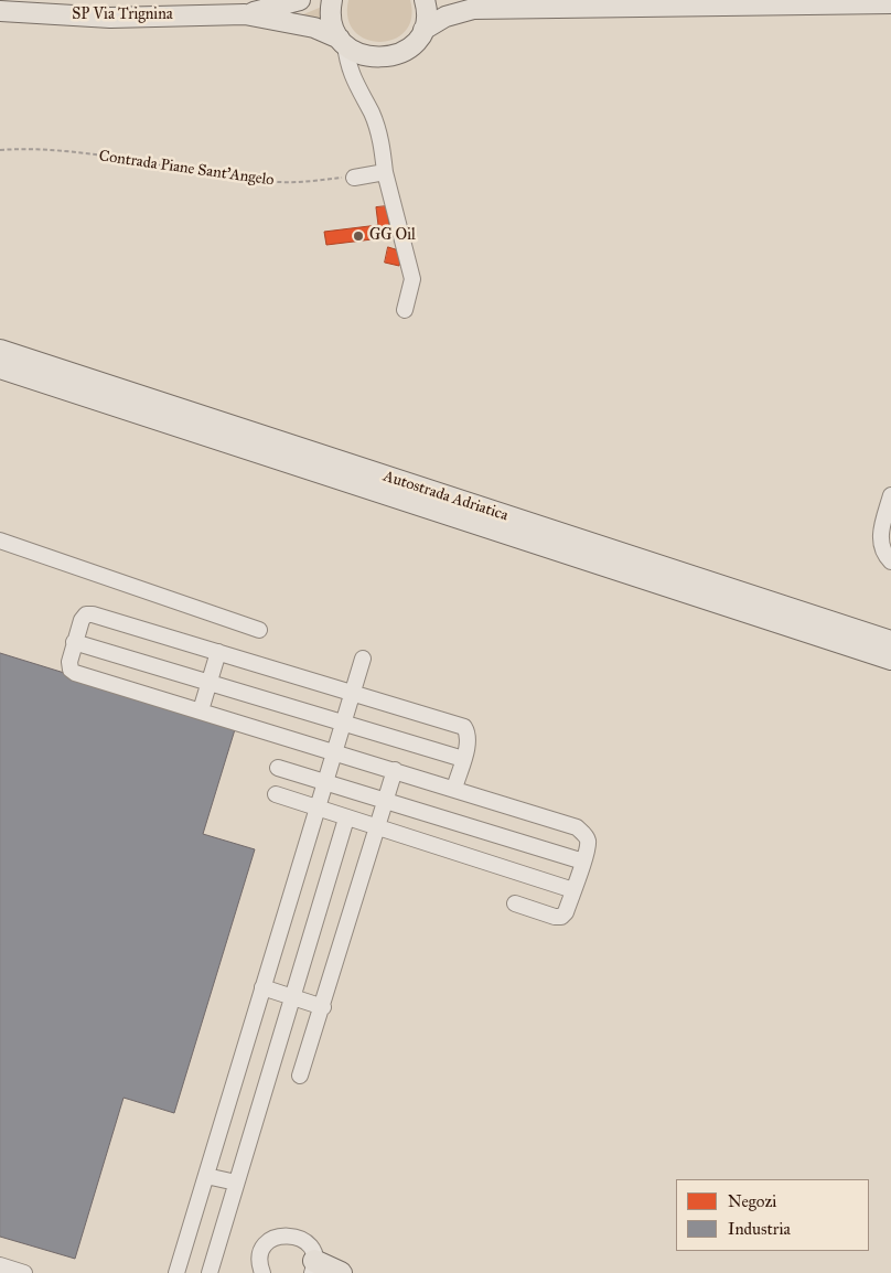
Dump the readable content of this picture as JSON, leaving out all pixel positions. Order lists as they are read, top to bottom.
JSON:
{
  "streets": {
    "highway": ["Autostrada Adriatica"],
    "main road": ["SP Via Trignina"],
    "path": ["Contrada Piane Sant'Angelo"]
  },
  "places": ["GG Oil"],
  "legend": ["Negozi", "Industria"]
}
